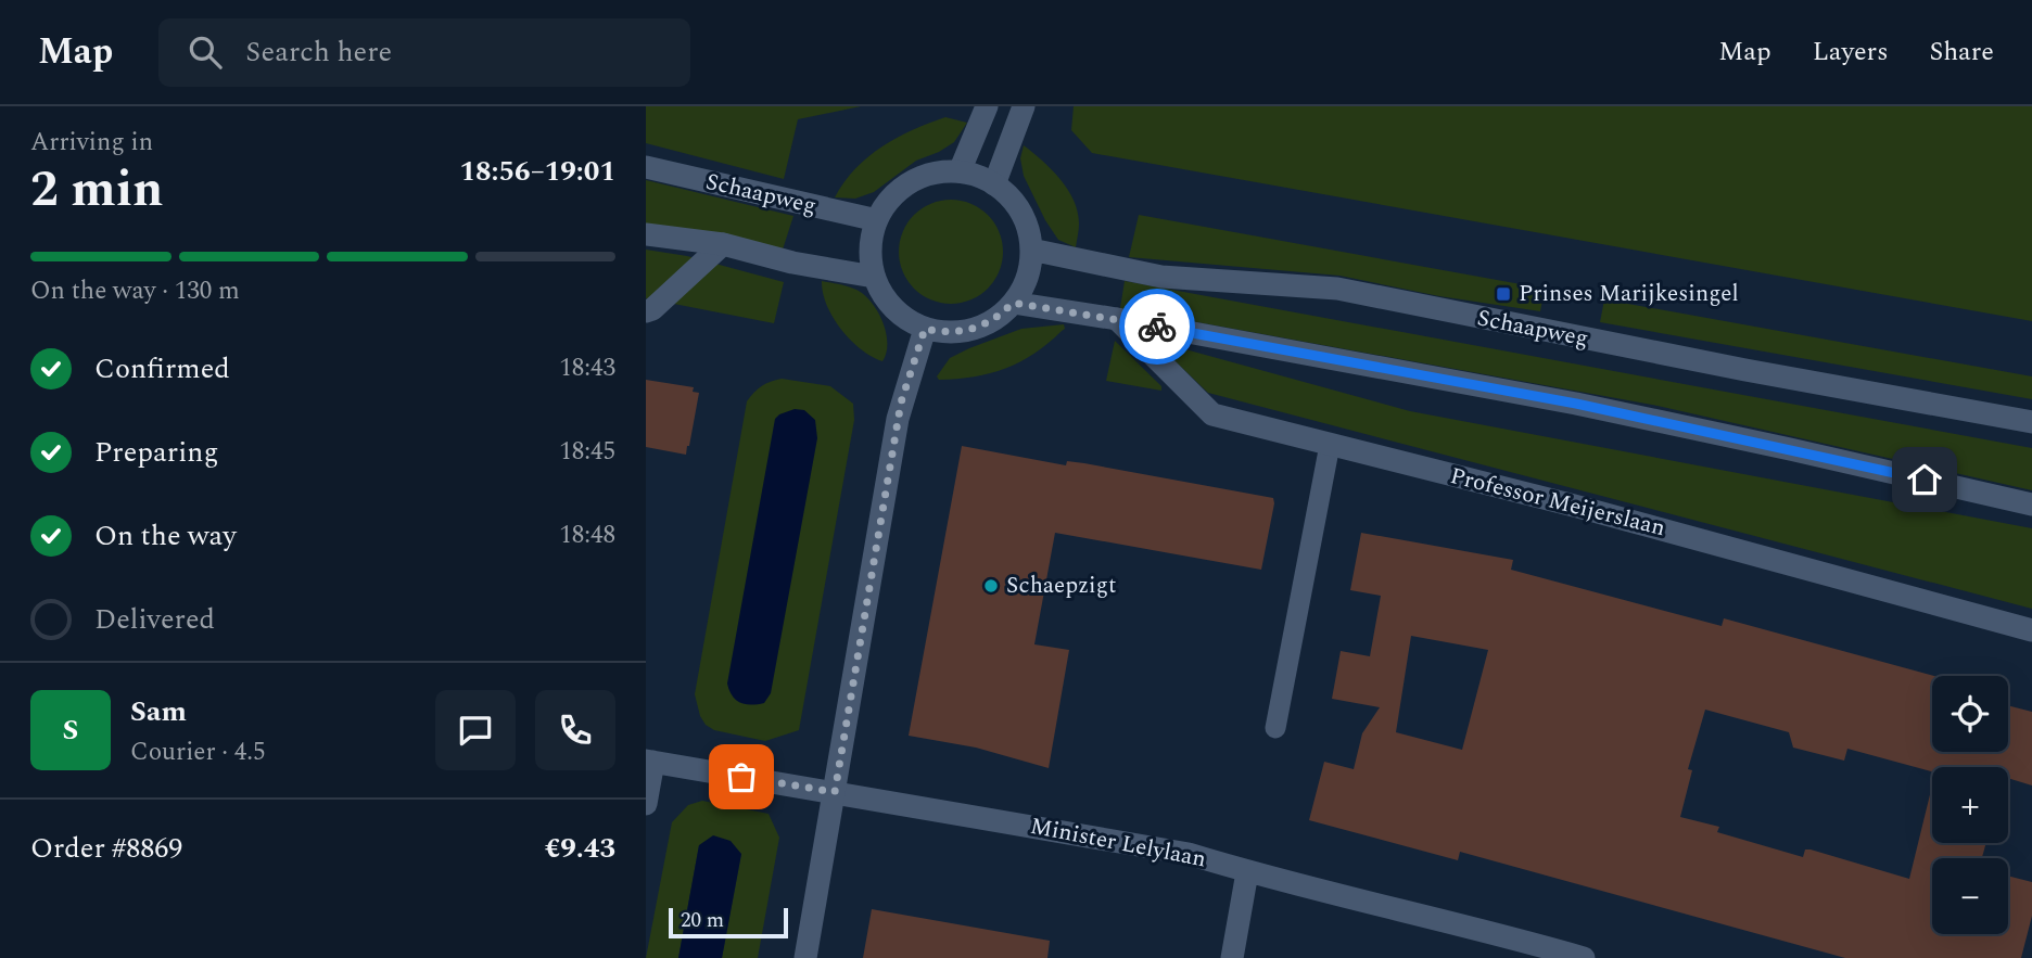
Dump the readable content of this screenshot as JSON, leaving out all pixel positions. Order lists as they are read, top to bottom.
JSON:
{
  "streets": {
    "street": ["Schaapweg", "Professor Meijerslaan", "Minister Lelylaan"]
  },
  "places": {
    "transit": ["Prinses Marijkesingel"],
    "other": ["Schaepzigt"]
  },
  "scale_bar": "20 m",
  "page": {
    "header": "Map",
    "search": "Search here",
    "nav": ["Map", "Layers", "Share"],
    "heading": ["2 min", "Arriving in", "18:56–19:01"],
    "panel": [
      "Sam",
      "Courier · 4.5",
      "Order #8869",
      "€9.43"
    ],
    "bar": "On the way · 130 m",
    "list": [
      ["Confirmed", "18:43"],
      ["Preparing", "18:45"],
      ["On the way", "18:48"],
      "Delivered"
    ],
    "map_buttons": ["+", "−"],
    "round": "S",
    "scale": "20 m"
  }
}
